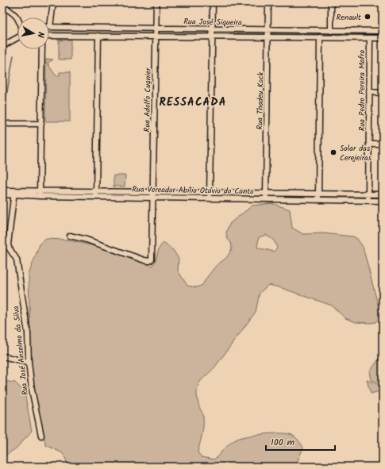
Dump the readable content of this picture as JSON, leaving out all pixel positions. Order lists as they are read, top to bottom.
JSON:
{
  "streets": {
    "street": [
      "Rua José Siqueira",
      "Rua Pedro Pereira Mafra",
      "Rua Adolfo Cugnier",
      "Rua Thadeu Kock",
      "Rua Vereador Abílio Otávio do Canto",
      "Rua José Anselmo da Silva"
    ]
  },
  "crossings": [
    ["Rua José Siqueira", "Rua Pedro Pereira Mafra"],
    ["Rua José Siqueira", "Rua Adolfo Cugnier"],
    ["Rua José Siqueira", "Rua Thadeu Kock"],
    ["Rua Pedro Pereira Mafra", "Rua Vereador Abílio Otávio do Canto"],
    ["Rua Adolfo Cugnier", "Rua Vereador Abílio Otávio do Canto"],
    ["Rua Thadeu Kock", "Rua Vereador Abílio Otávio do Canto"],
    ["Rua Vereador Abílio Otávio do Canto", "Rua José Anselmo da Silva"]
  ],
  "districts": ["RESSACADA"],
  "places": ["Renault", "Solar das Cerejeiras"],
  "scale_bar": "100 m",
  "north": "right"
}
